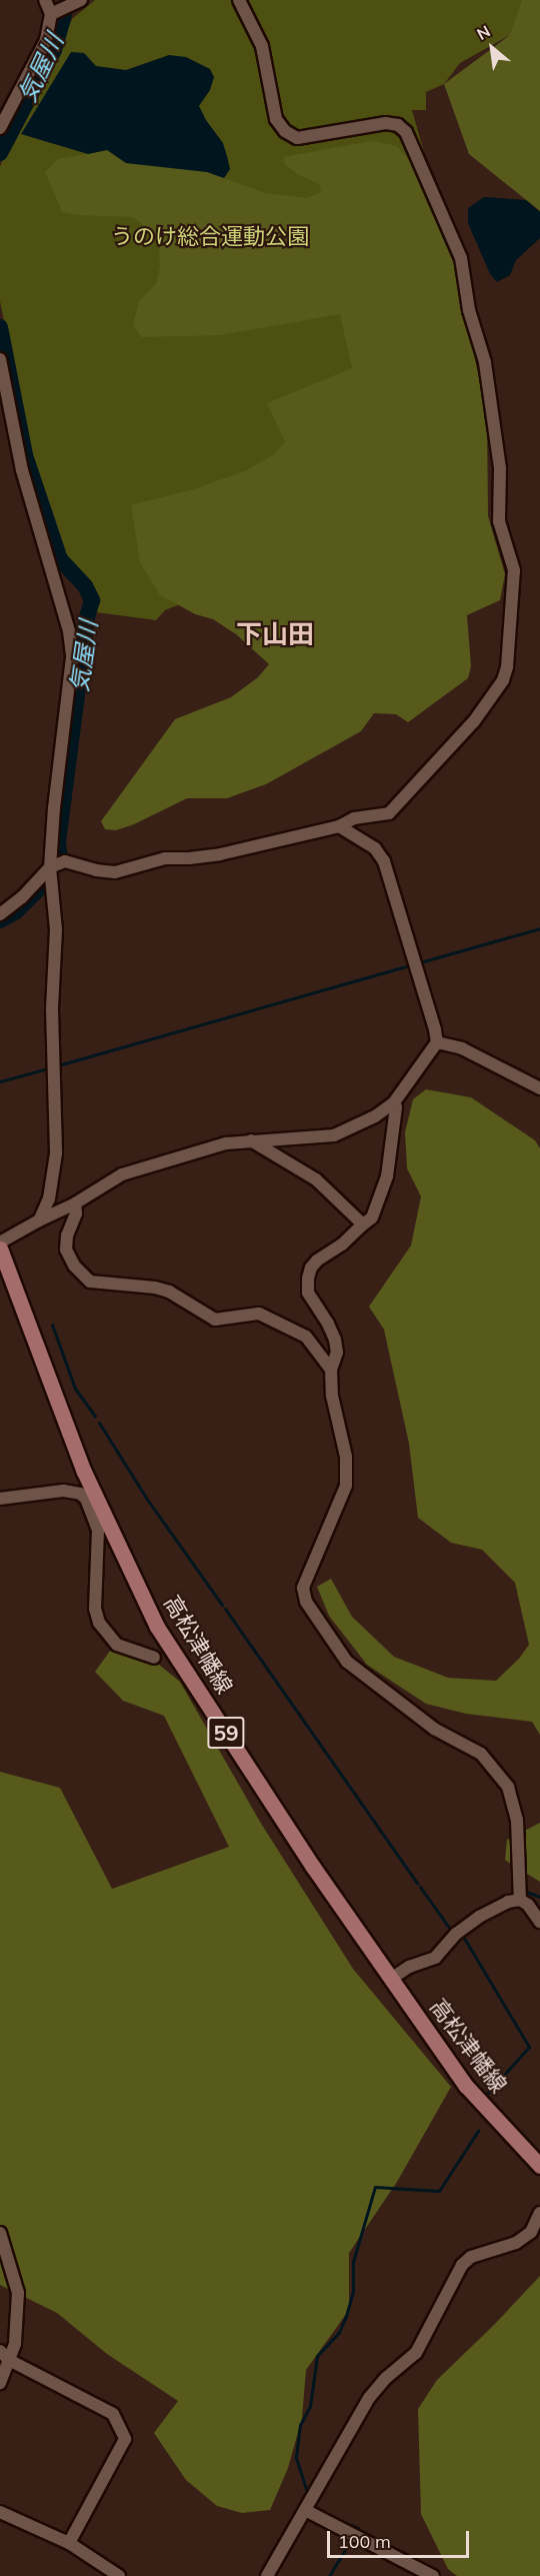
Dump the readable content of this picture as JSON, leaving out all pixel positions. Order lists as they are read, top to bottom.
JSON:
{
  "streets": {
    "main road": ["高松津幡線", "59"]
  },
  "districts": ["下山田"],
  "water": ["気屋川"],
  "parks": ["うのけ総合運動公園"],
  "scale_bar": "100 m",
  "north": "top left"
}
